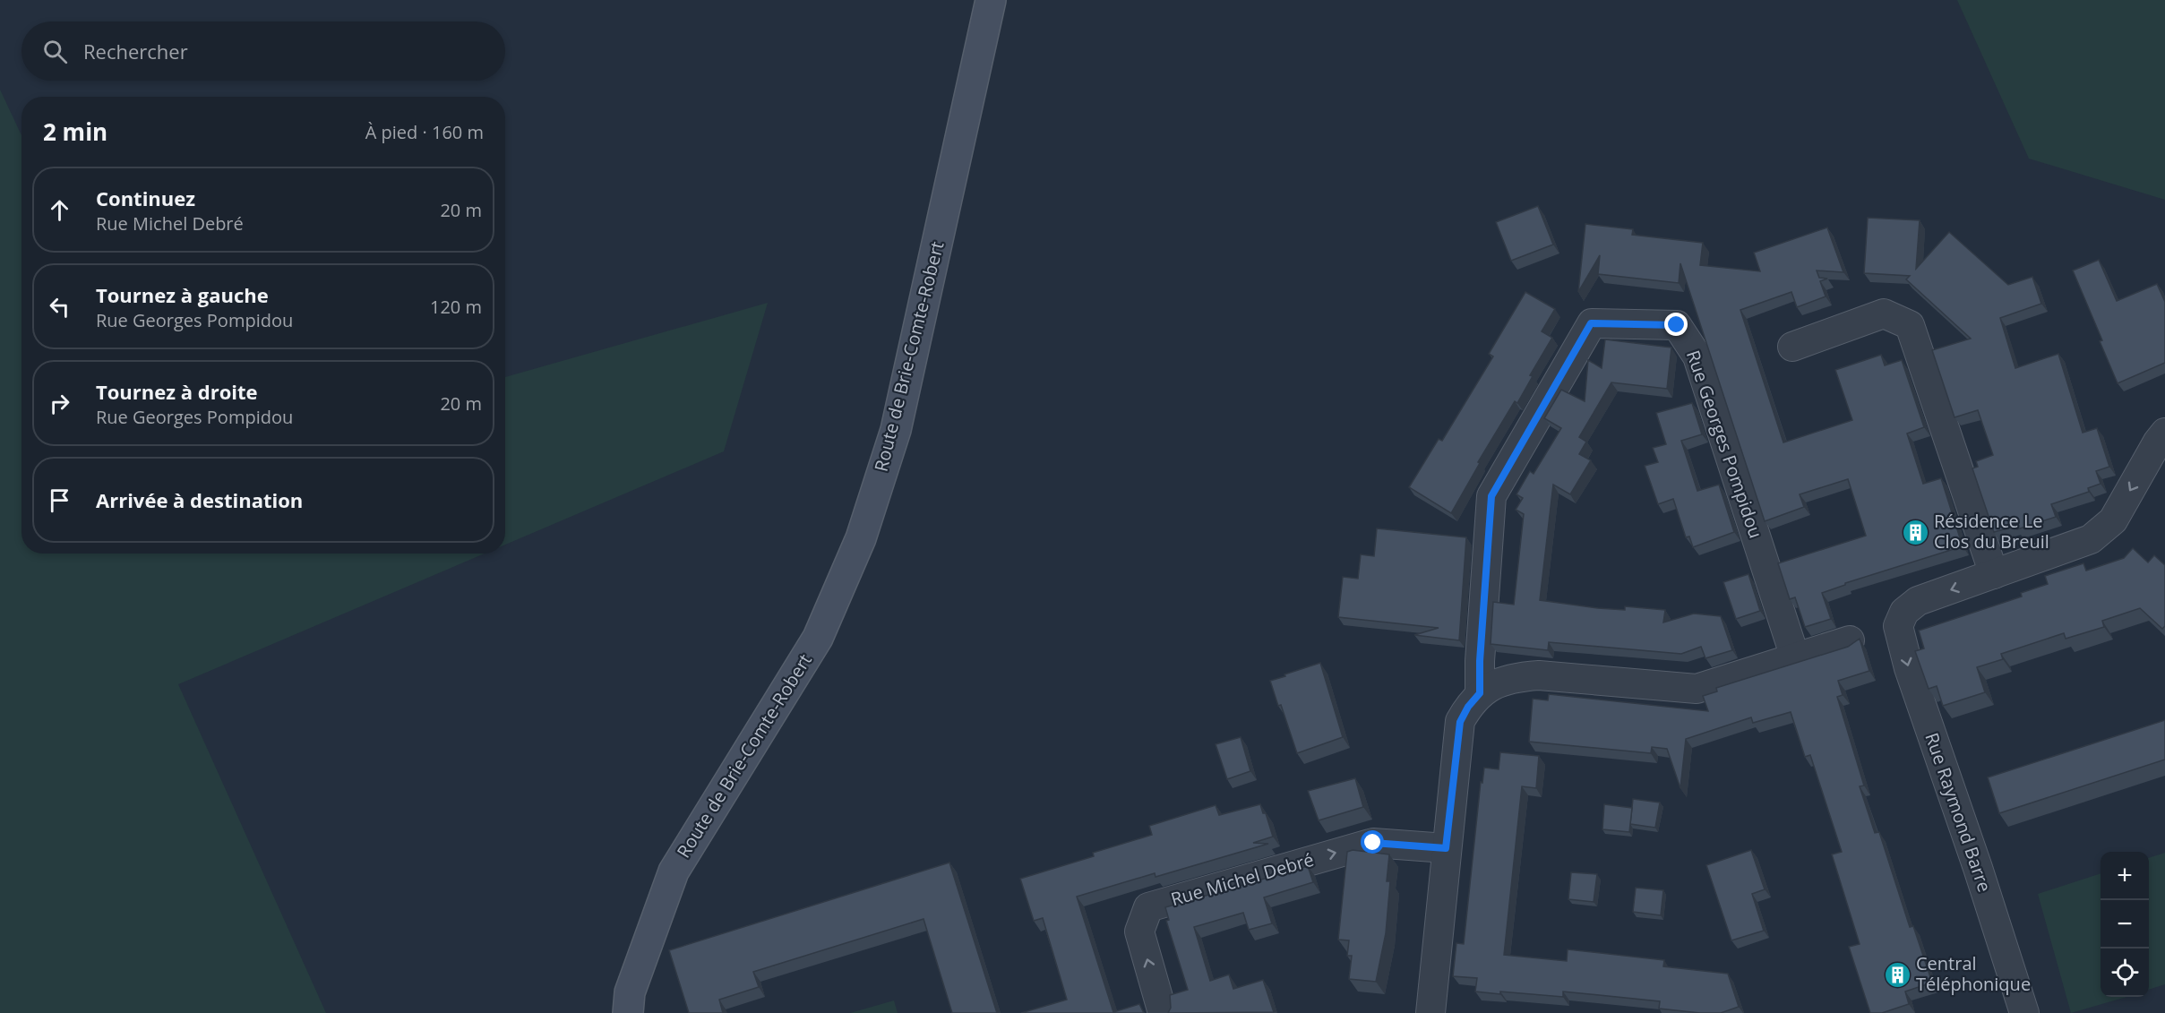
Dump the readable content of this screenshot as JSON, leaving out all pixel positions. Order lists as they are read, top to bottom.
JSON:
{
  "streets": {
    "main road": ["Route de Brie-Comte-Robert"],
    "street": ["Rue Georges Pompidou", "Rue Raymond Barre", "Rue Michel Debré"]
  },
  "one_way": ["Rue Raymond Barre"],
  "places": {
    "building": ["Résidence Le Clos du Breuil", "Central Téléphonique"]
  },
  "page": {
    "search": "Rechercher",
    "heading": ["2 min", "À pied · 160 m"],
    "list": [
      ["Continuez", "Rue Michel Debré", "20 m"],
      ["Tournez à gauche", "Rue Georges Pompidou", "120 m"],
      ["Tournez à droite", "Rue Georges Pompidou", "20 m"],
      "Arrivée à destination"
    ],
    "map_buttons": ["+", "−"]
  }
}
